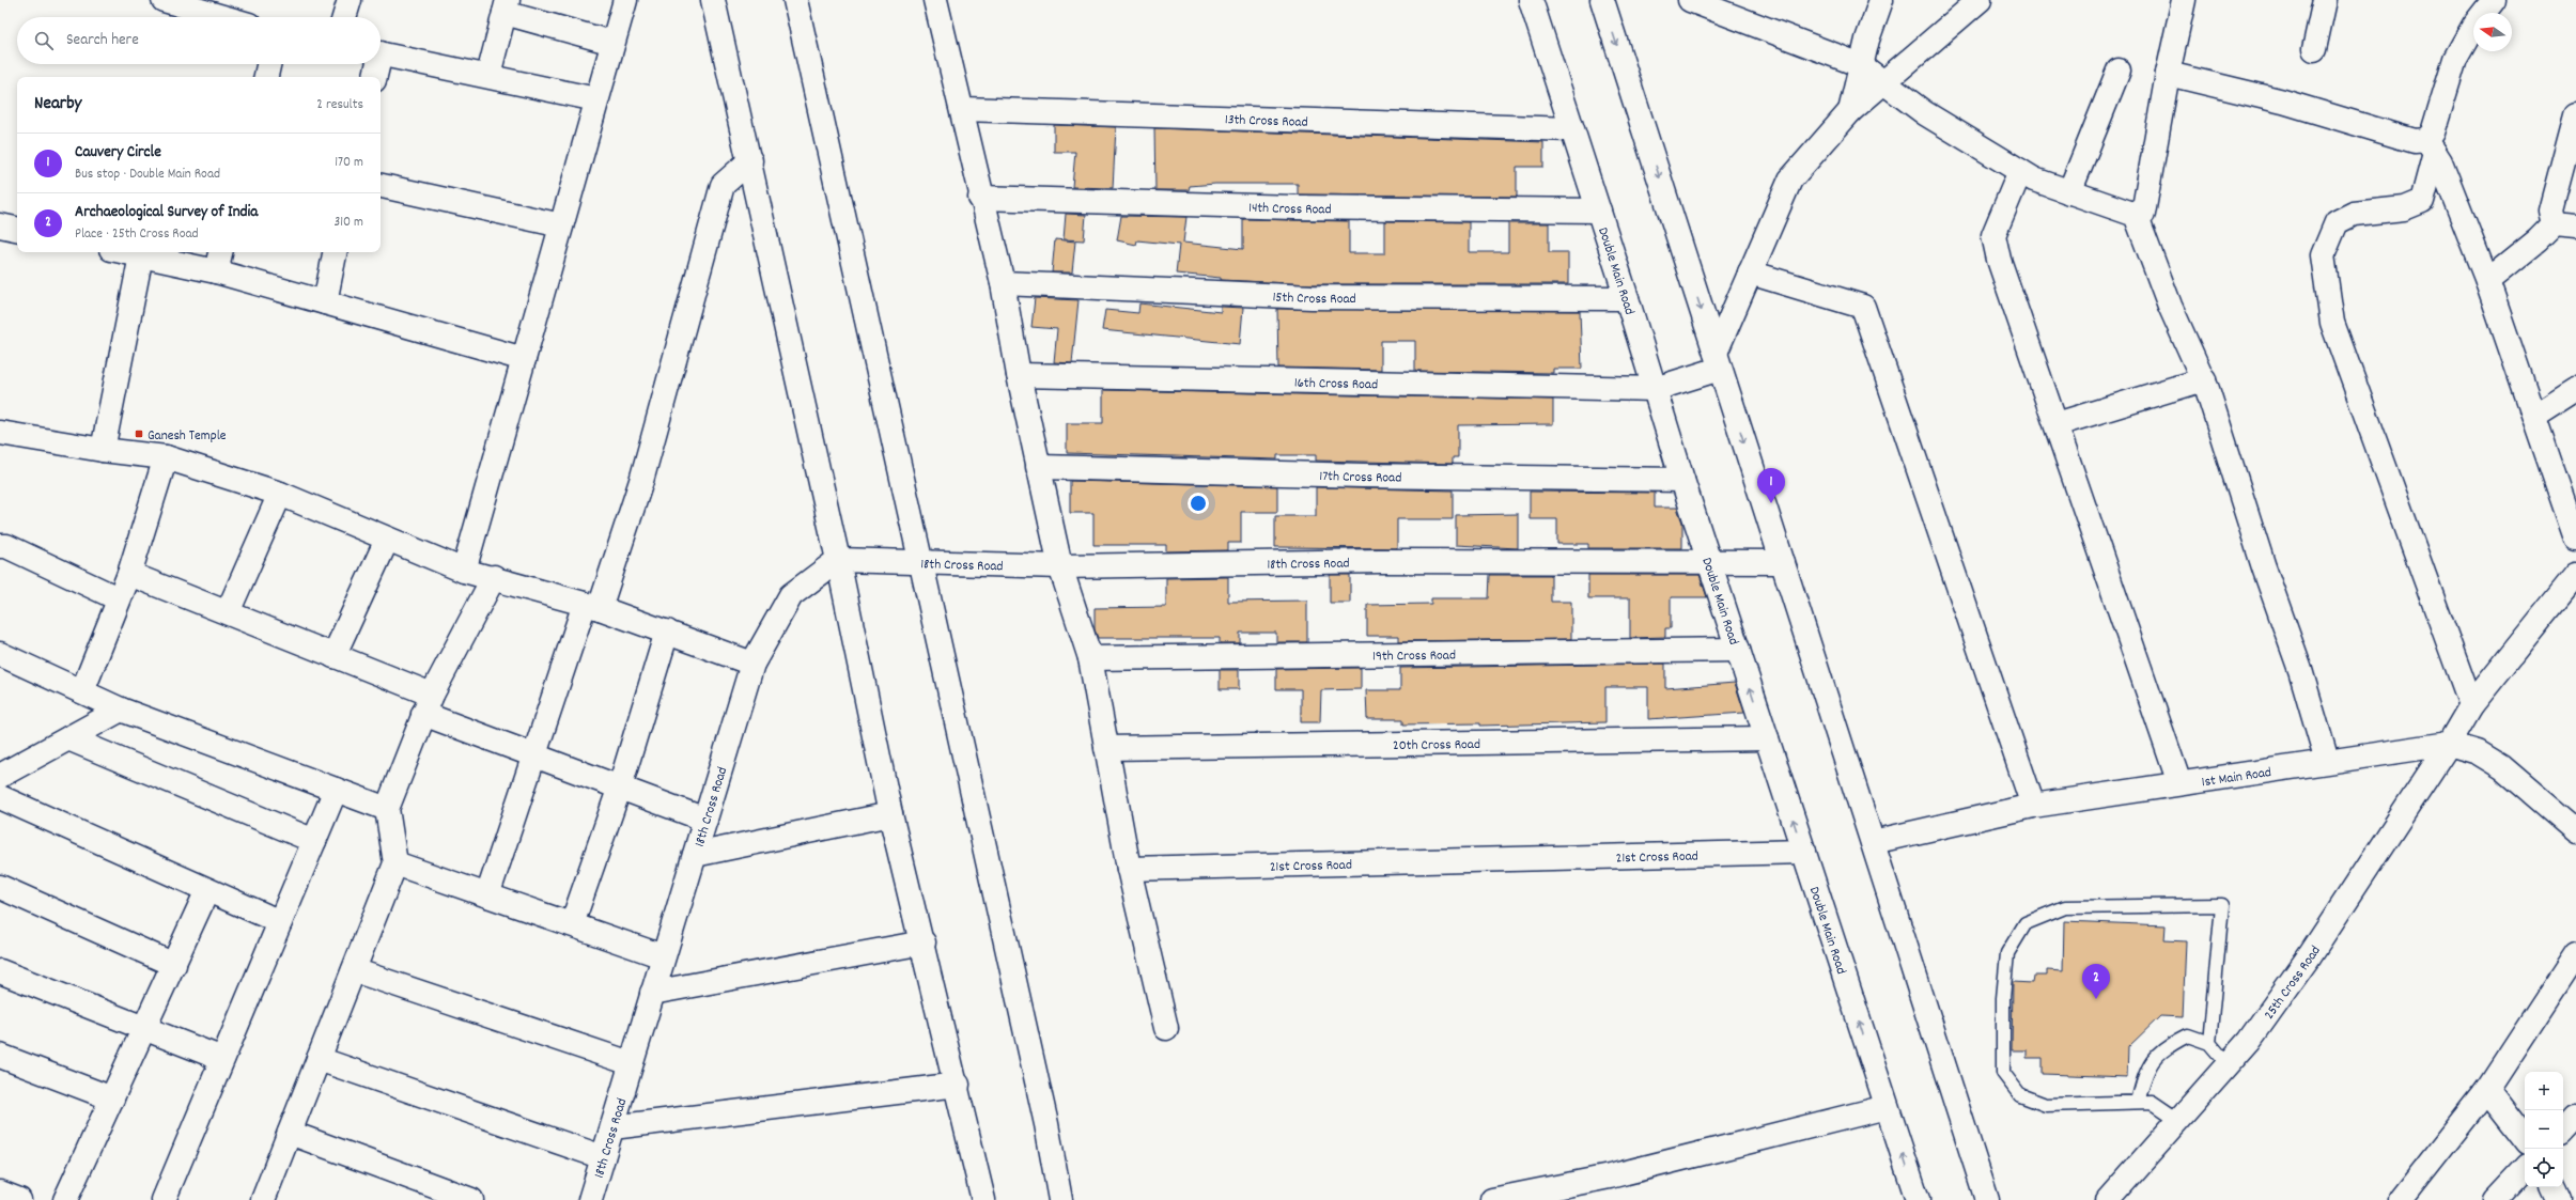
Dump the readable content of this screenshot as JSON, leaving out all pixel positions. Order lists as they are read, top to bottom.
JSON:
{
  "streets": {
    "street": [
      "13th Cross Road",
      "14th Cross Road",
      "Double Main Road",
      "15th Cross Road",
      "16th Cross Road",
      "17th Cross Road",
      "18th Cross Road",
      "19th Cross Road",
      "20th Cross Road",
      "1st Main Road",
      "21st Cross Road",
      "25th Cross Road"
    ]
  },
  "crossings": [
    ["13th Cross Road", "Double Main Road"],
    ["14th Cross Road", "Double Main Road"],
    ["Double Main Road", "15th Cross Road"],
    ["Double Main Road", "16th Cross Road"],
    ["Double Main Road", "17th Cross Road"],
    ["Double Main Road", "18th Cross Road"],
    ["Double Main Road", "19th Cross Road"],
    ["Double Main Road", "20th Cross Road"],
    ["Double Main Road", "21st Cross Road"],
    ["1st Main Road", "25th Cross Road"]
  ],
  "places": {
    "transit": ["Ganesh Temple"]
  },
  "north": "left",
  "page": {
    "search": "Search here",
    "heading": ["Nearby", "2 results"],
    "list": [
      {
        "mark": "1",
        "name": "Cauvery Circle",
        "note": "Bus stop · Double Main Road",
        "value": "170 m"
      },
      {
        "mark": "2",
        "name": "Archaeological Survey of India",
        "note": "Place · 25th Cross Road",
        "value": "310 m"
      }
    ],
    "pins": ["1", "2"],
    "map_buttons": ["+", "−"]
  }
}
